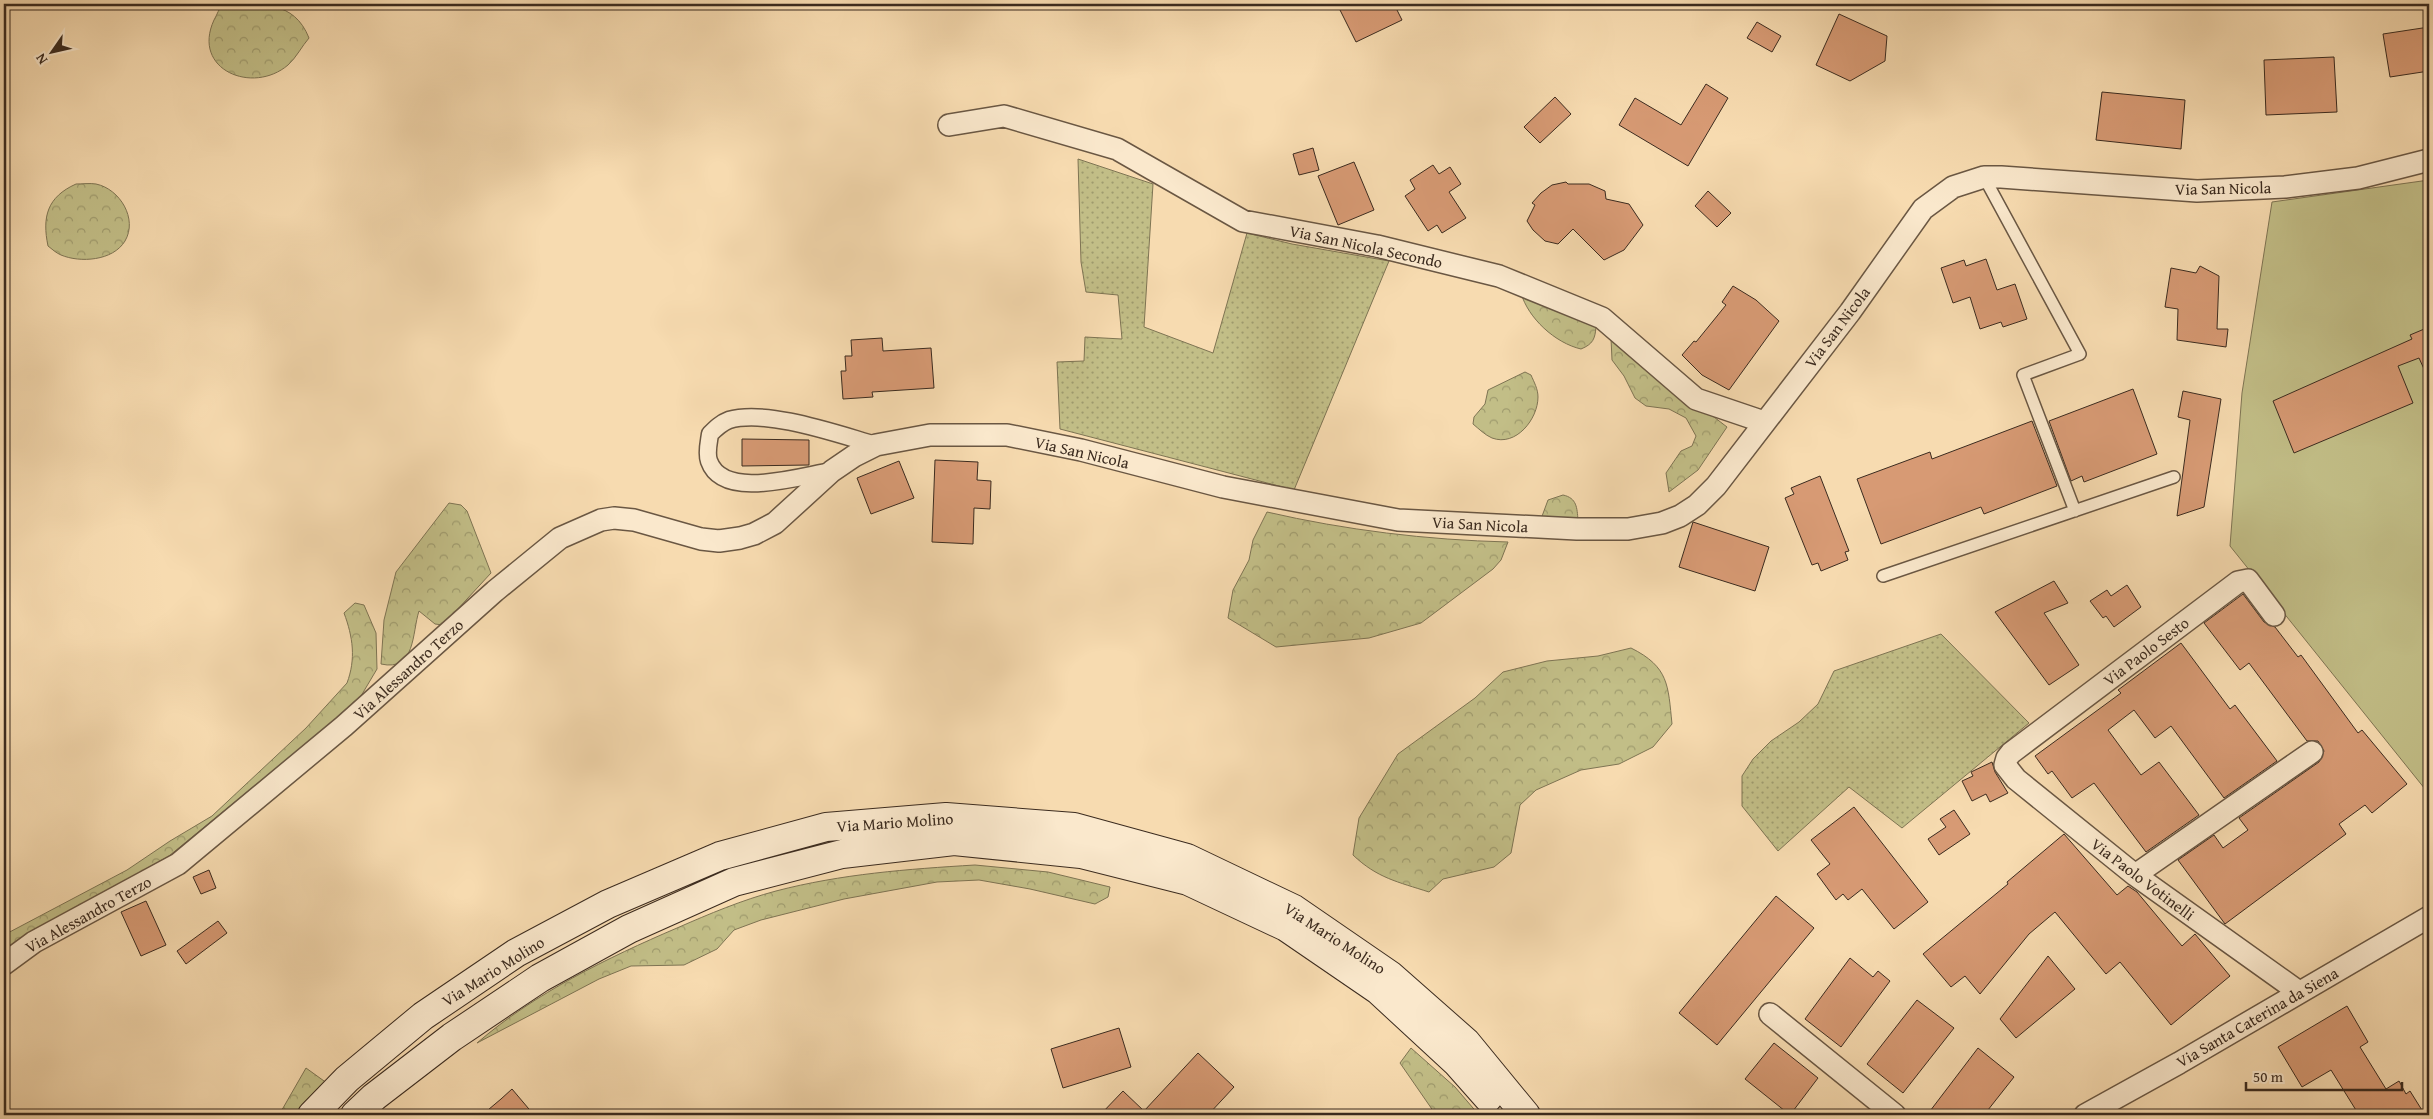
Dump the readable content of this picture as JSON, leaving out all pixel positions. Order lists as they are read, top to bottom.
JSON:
{
  "streets": {
    "main road": ["Via Mario Molino"],
    "street": [
      "Via San Nicola",
      "Via San Nicola Secondo",
      "Via Paolo Sesto",
      "Via Alessandro Terzo",
      "Via Paolo Votinelli",
      "Via Santa Caterina da Siena"
    ]
  },
  "crossings": [
    ["Via San Nicola", "Via San Nicola Secondo"],
    ["Via San Nicola", "Via Alessandro Terzo"],
    ["Via Paolo Sesto", "Via Paolo Votinelli"],
    ["Via Paolo Votinelli", "Via Santa Caterina da Siena"]
  ],
  "scale_bar": "50 m",
  "north": "bottom left"
}
